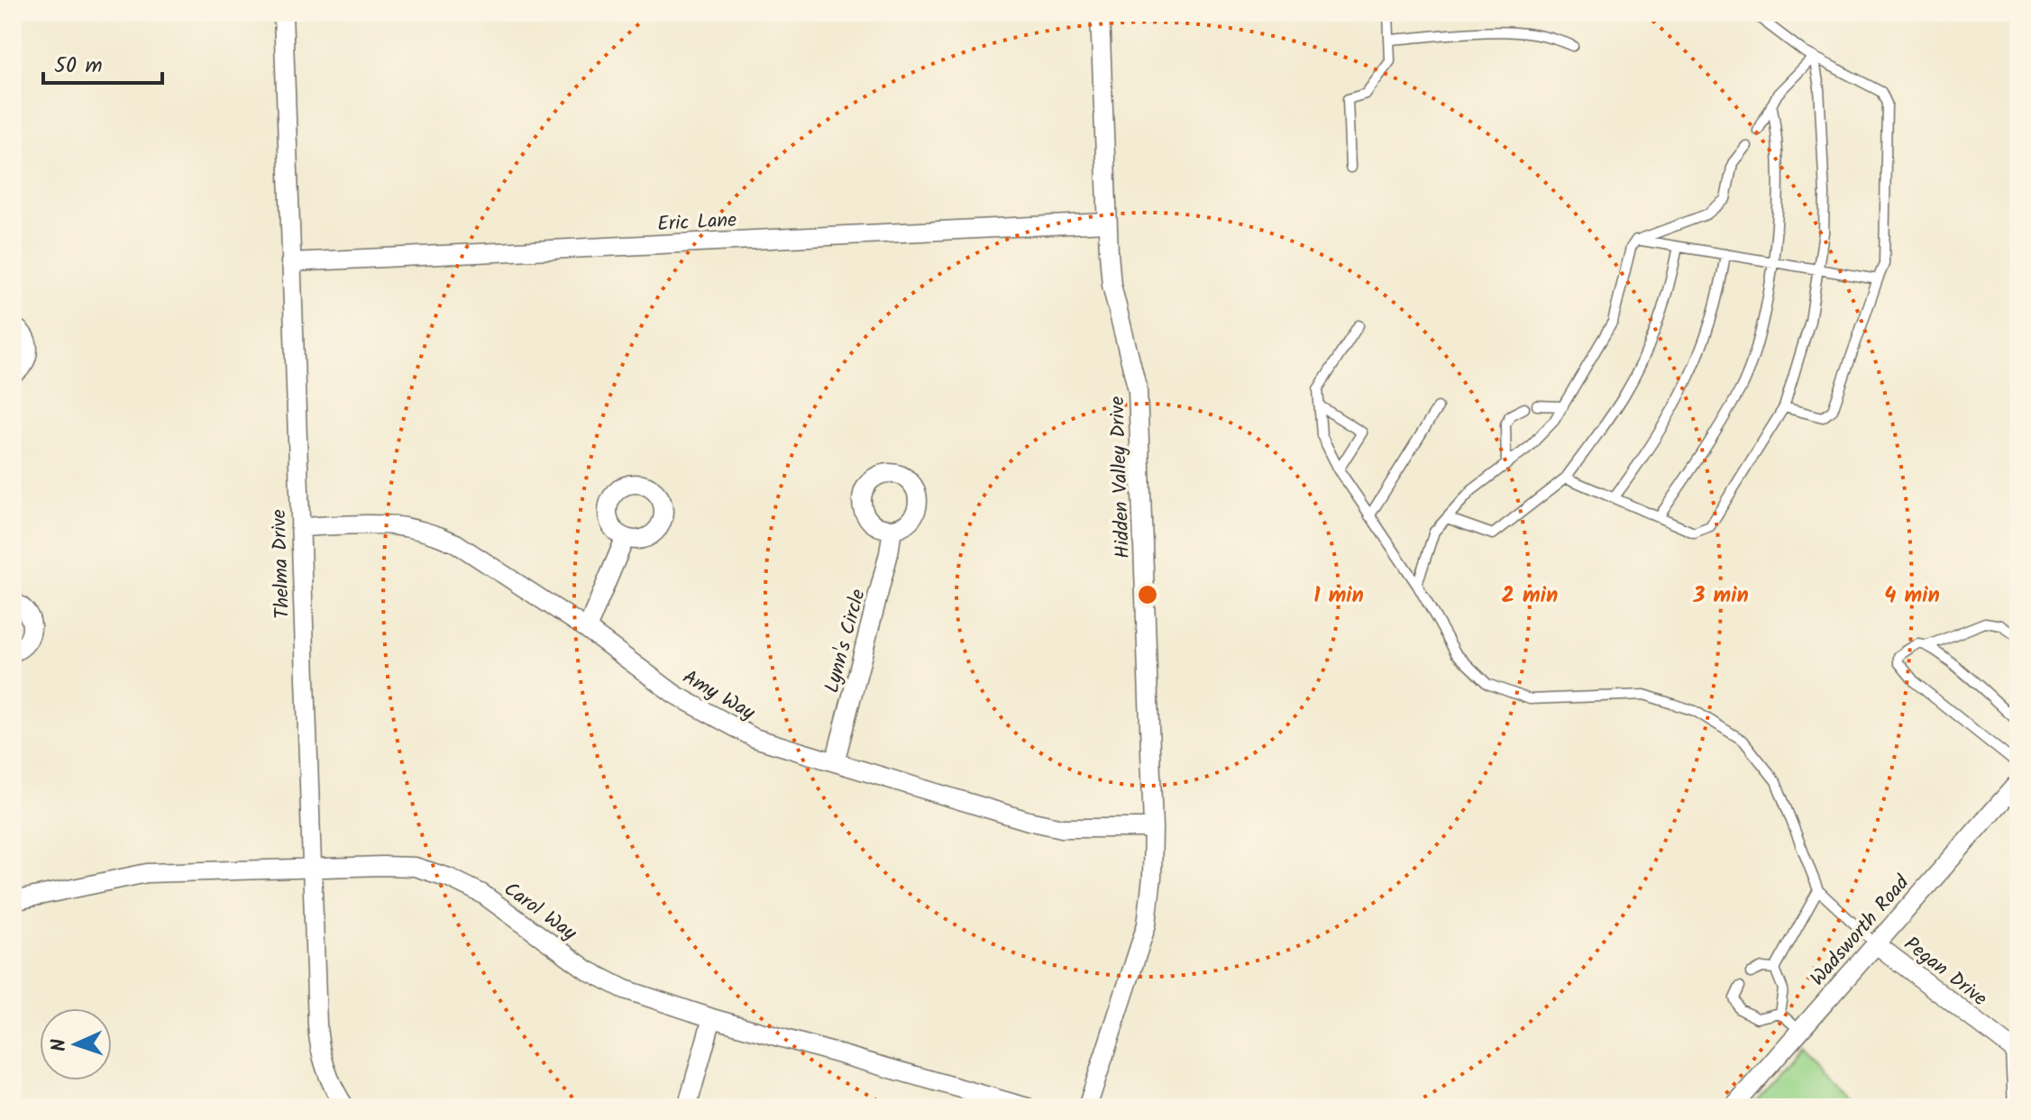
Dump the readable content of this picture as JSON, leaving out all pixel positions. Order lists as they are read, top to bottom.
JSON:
{
  "streets": {
    "street": [
      "Eric Lane",
      "Hidden Valley Drive",
      "Thelma Drive",
      "Lynn's Circle",
      "Amy Way",
      "Carol Way",
      "Wadsworth Road",
      "Pegan Drive"
    ]
  },
  "crossings": [
    ["Eric Lane", "Hidden Valley Drive"],
    ["Eric Lane", "Thelma Drive"],
    ["Hidden Valley Drive", "Amy Way"],
    ["Thelma Drive", "Amy Way"],
    ["Thelma Drive", "Carol Way"],
    ["Lynn's Circle", "Amy Way"],
    ["Wadsworth Road", "Pegan Drive"]
  ],
  "scale_bar": "50 m",
  "north": "left",
  "rings": [
    "1 min",
    "2 min",
    "3 min",
    "4 min"
  ]
}
